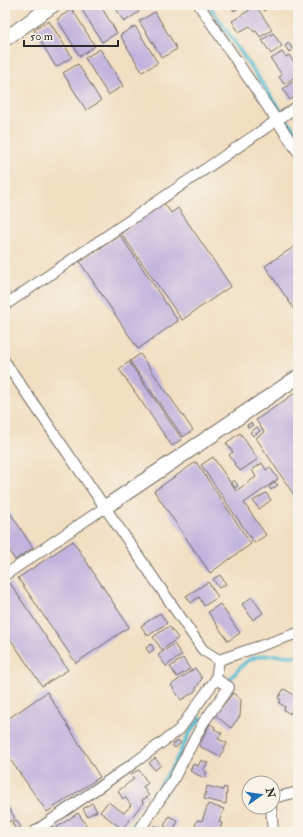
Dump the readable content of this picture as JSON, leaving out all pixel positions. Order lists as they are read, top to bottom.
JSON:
{
  "scale_bar": "50 m",
  "north": "right"
}
